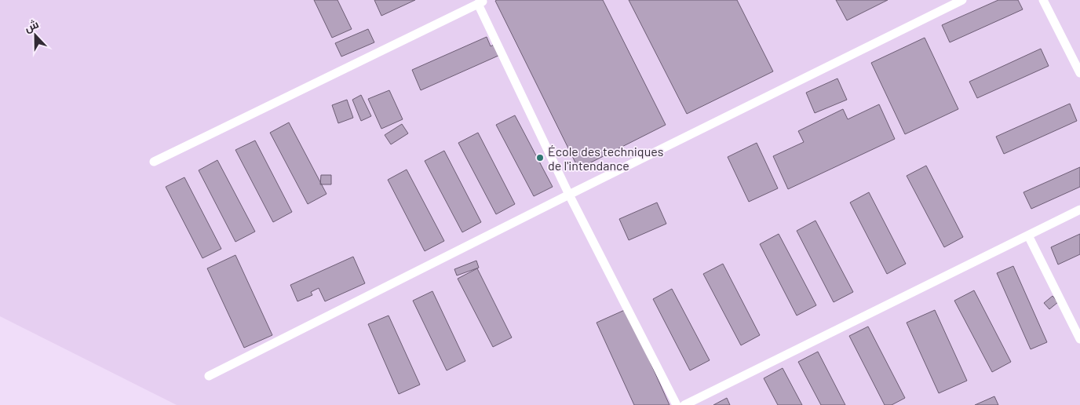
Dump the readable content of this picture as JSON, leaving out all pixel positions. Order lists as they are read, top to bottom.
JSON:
{
  "places": ["École des techniques de l'intendance"],
  "north": "top"
}
